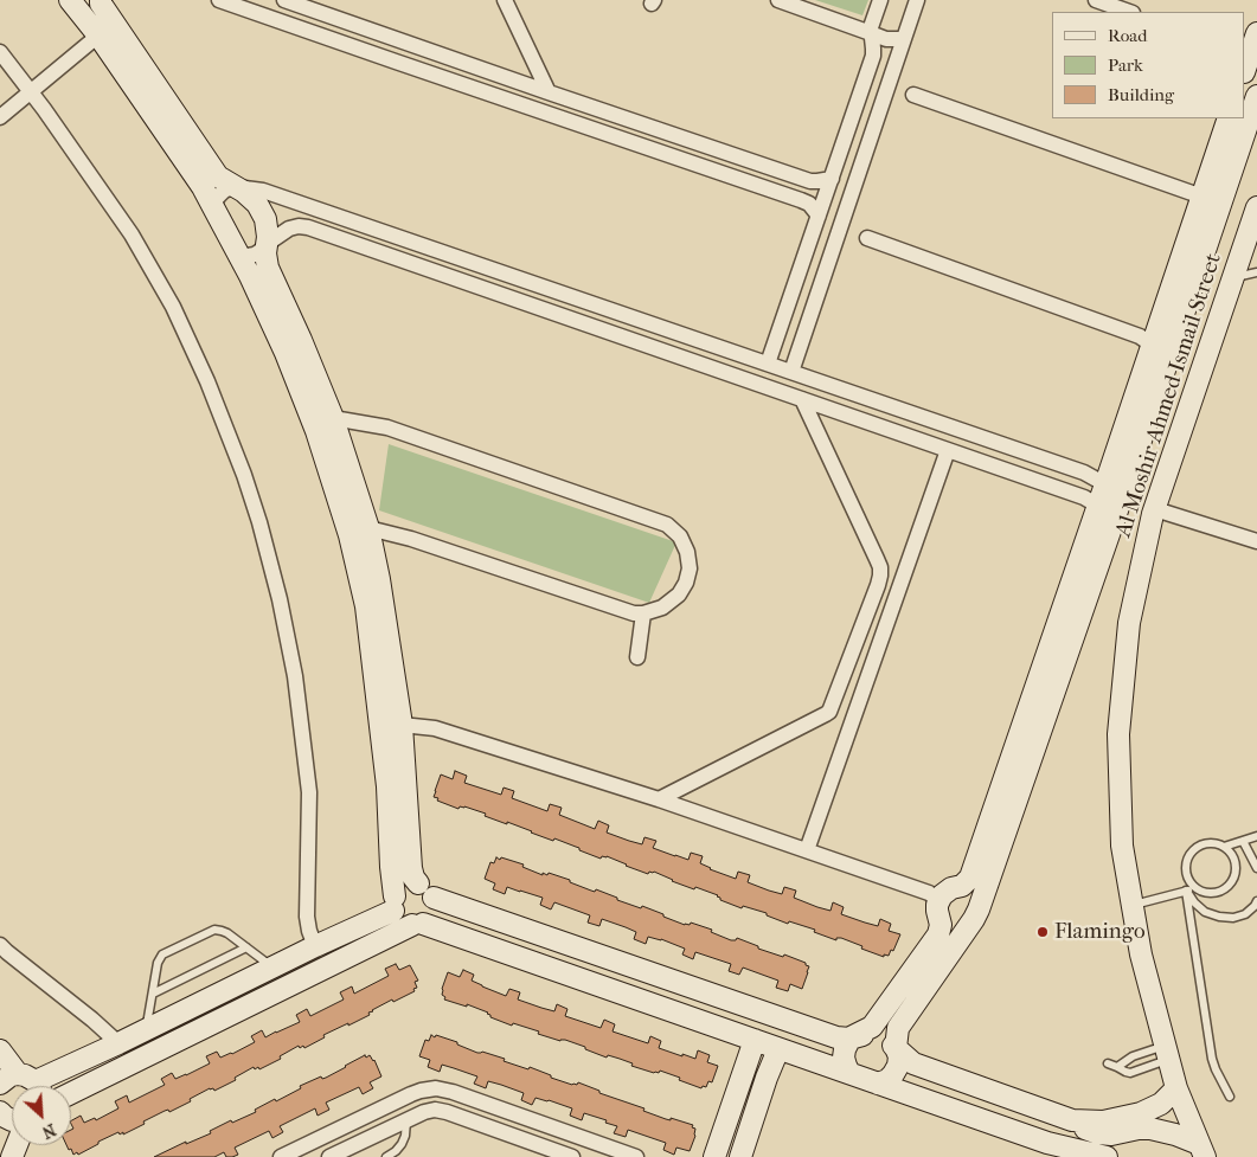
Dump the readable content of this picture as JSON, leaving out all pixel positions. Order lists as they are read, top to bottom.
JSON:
{
  "streets": {
    "street": ["Al Moshir Ahmed Ismail Street"]
  },
  "places": ["Flamingo"],
  "legend": ["Road", "Park", "Building"],
  "north": "bottom right"
}
